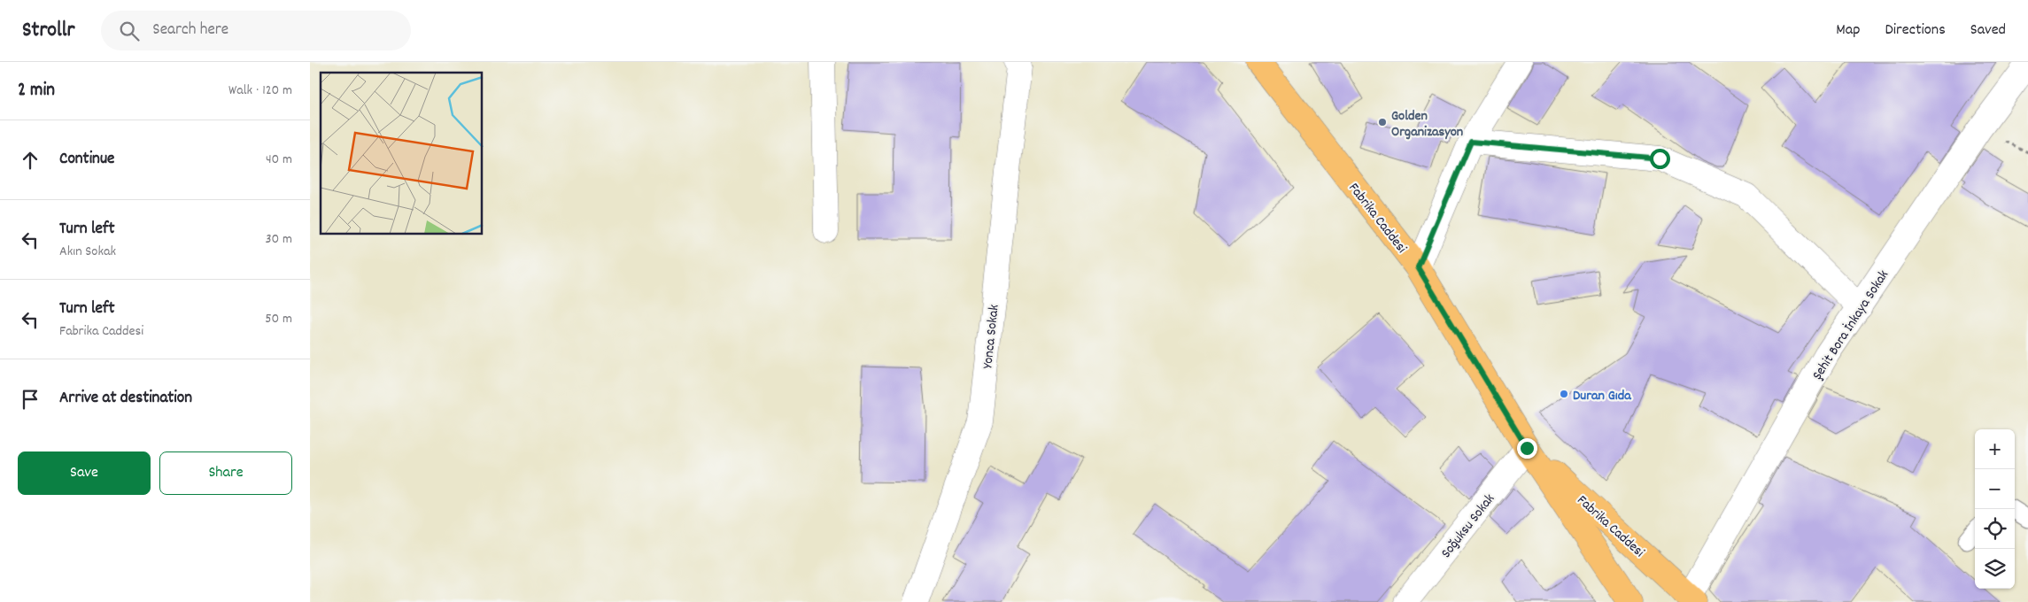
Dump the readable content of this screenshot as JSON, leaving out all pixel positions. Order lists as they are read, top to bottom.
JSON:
{
  "streets": {
    "main road": ["Fabrika Caddesi"],
    "street": ["Şehit Bora İnkaya Sokak", "Yonca Sokak", "Soğuksu Sokak"]
  },
  "crossings": [
    ["Fabrika Caddesi", "Şehit Bora İnkaya Sokak"],
    ["Fabrika Caddesi", "Soğuksu Sokak"]
  ],
  "places": ["Golden Organizasyon", "Duran Gıda"],
  "page": {
    "header": "Strollr",
    "search": "Search here",
    "nav": ["Map", "Directions", "Saved"],
    "heading": ["2 min", "Walk · 120 m"],
    "list": [
      ["Continue", "40 m"],
      ["Turn left", "Akın Sokak", "30 m"],
      ["Turn left", "Fabrika Caddesi", "50 m"],
      "Arrive at destination"
    ],
    "map_buttons": ["+", "−"],
    "buttons": ["Save", "Share"]
  }
}
